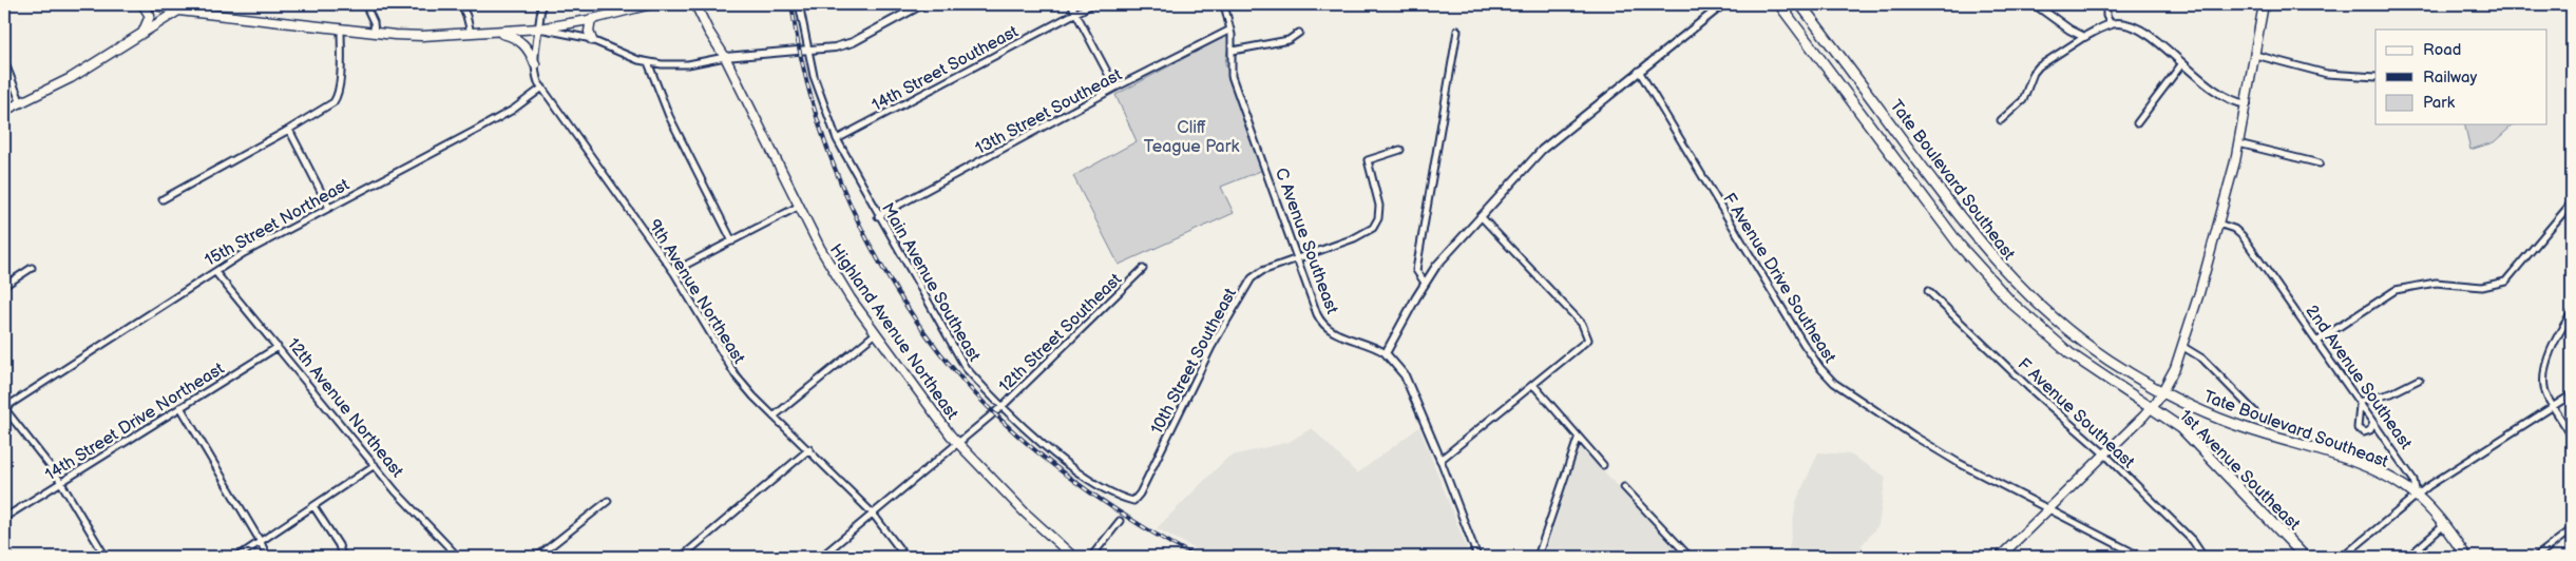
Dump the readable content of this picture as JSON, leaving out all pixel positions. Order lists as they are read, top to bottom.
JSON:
{
  "streets": {
    "main road": [
      "Tate Boulevard Southeast",
      "Highland Avenue Northeast",
      "2nd Avenue Southeast",
      "1st Avenue Southeast"
    ],
    "street": [
      "14th Street Southeast",
      "13th Street Southeast",
      "15th Street Northeast",
      "C Avenue Southeast",
      "F Avenue Drive Southeast",
      "Main Avenue Southeast",
      "9th Avenue Northeast",
      "12th Street Southeast",
      "10th Street Southeast",
      "12th Avenue Northeast",
      "F Avenue Southeast",
      "14th Street Drive Northeast"
    ]
  },
  "crossings": [
    ["14th Street Southeast", "Main Avenue Southeast"],
    ["13th Street Southeast", "C Avenue Southeast"],
    ["13th Street Southeast", "Main Avenue Southeast"],
    ["Tate Boulevard Southeast", "2nd Avenue Southeast"],
    ["Tate Boulevard Southeast", "1st Avenue Southeast"],
    ["15th Street Northeast", "9th Avenue Northeast"],
    ["15th Street Northeast", "12th Avenue Northeast"],
    ["C Avenue Southeast", "10th Street Southeast"],
    ["Main Avenue Southeast", "12th Street Southeast"],
    ["Main Avenue Southeast", "10th Street Southeast"],
    ["9th Avenue Northeast", "12th Street Southeast"],
    ["Highland Avenue Northeast", "12th Street Southeast"],
    ["12th Avenue Northeast", "14th Street Drive Northeast"]
  ],
  "parks": ["Cliff Teague Park"],
  "legend": ["Road", "Railway", "Park"]
}
